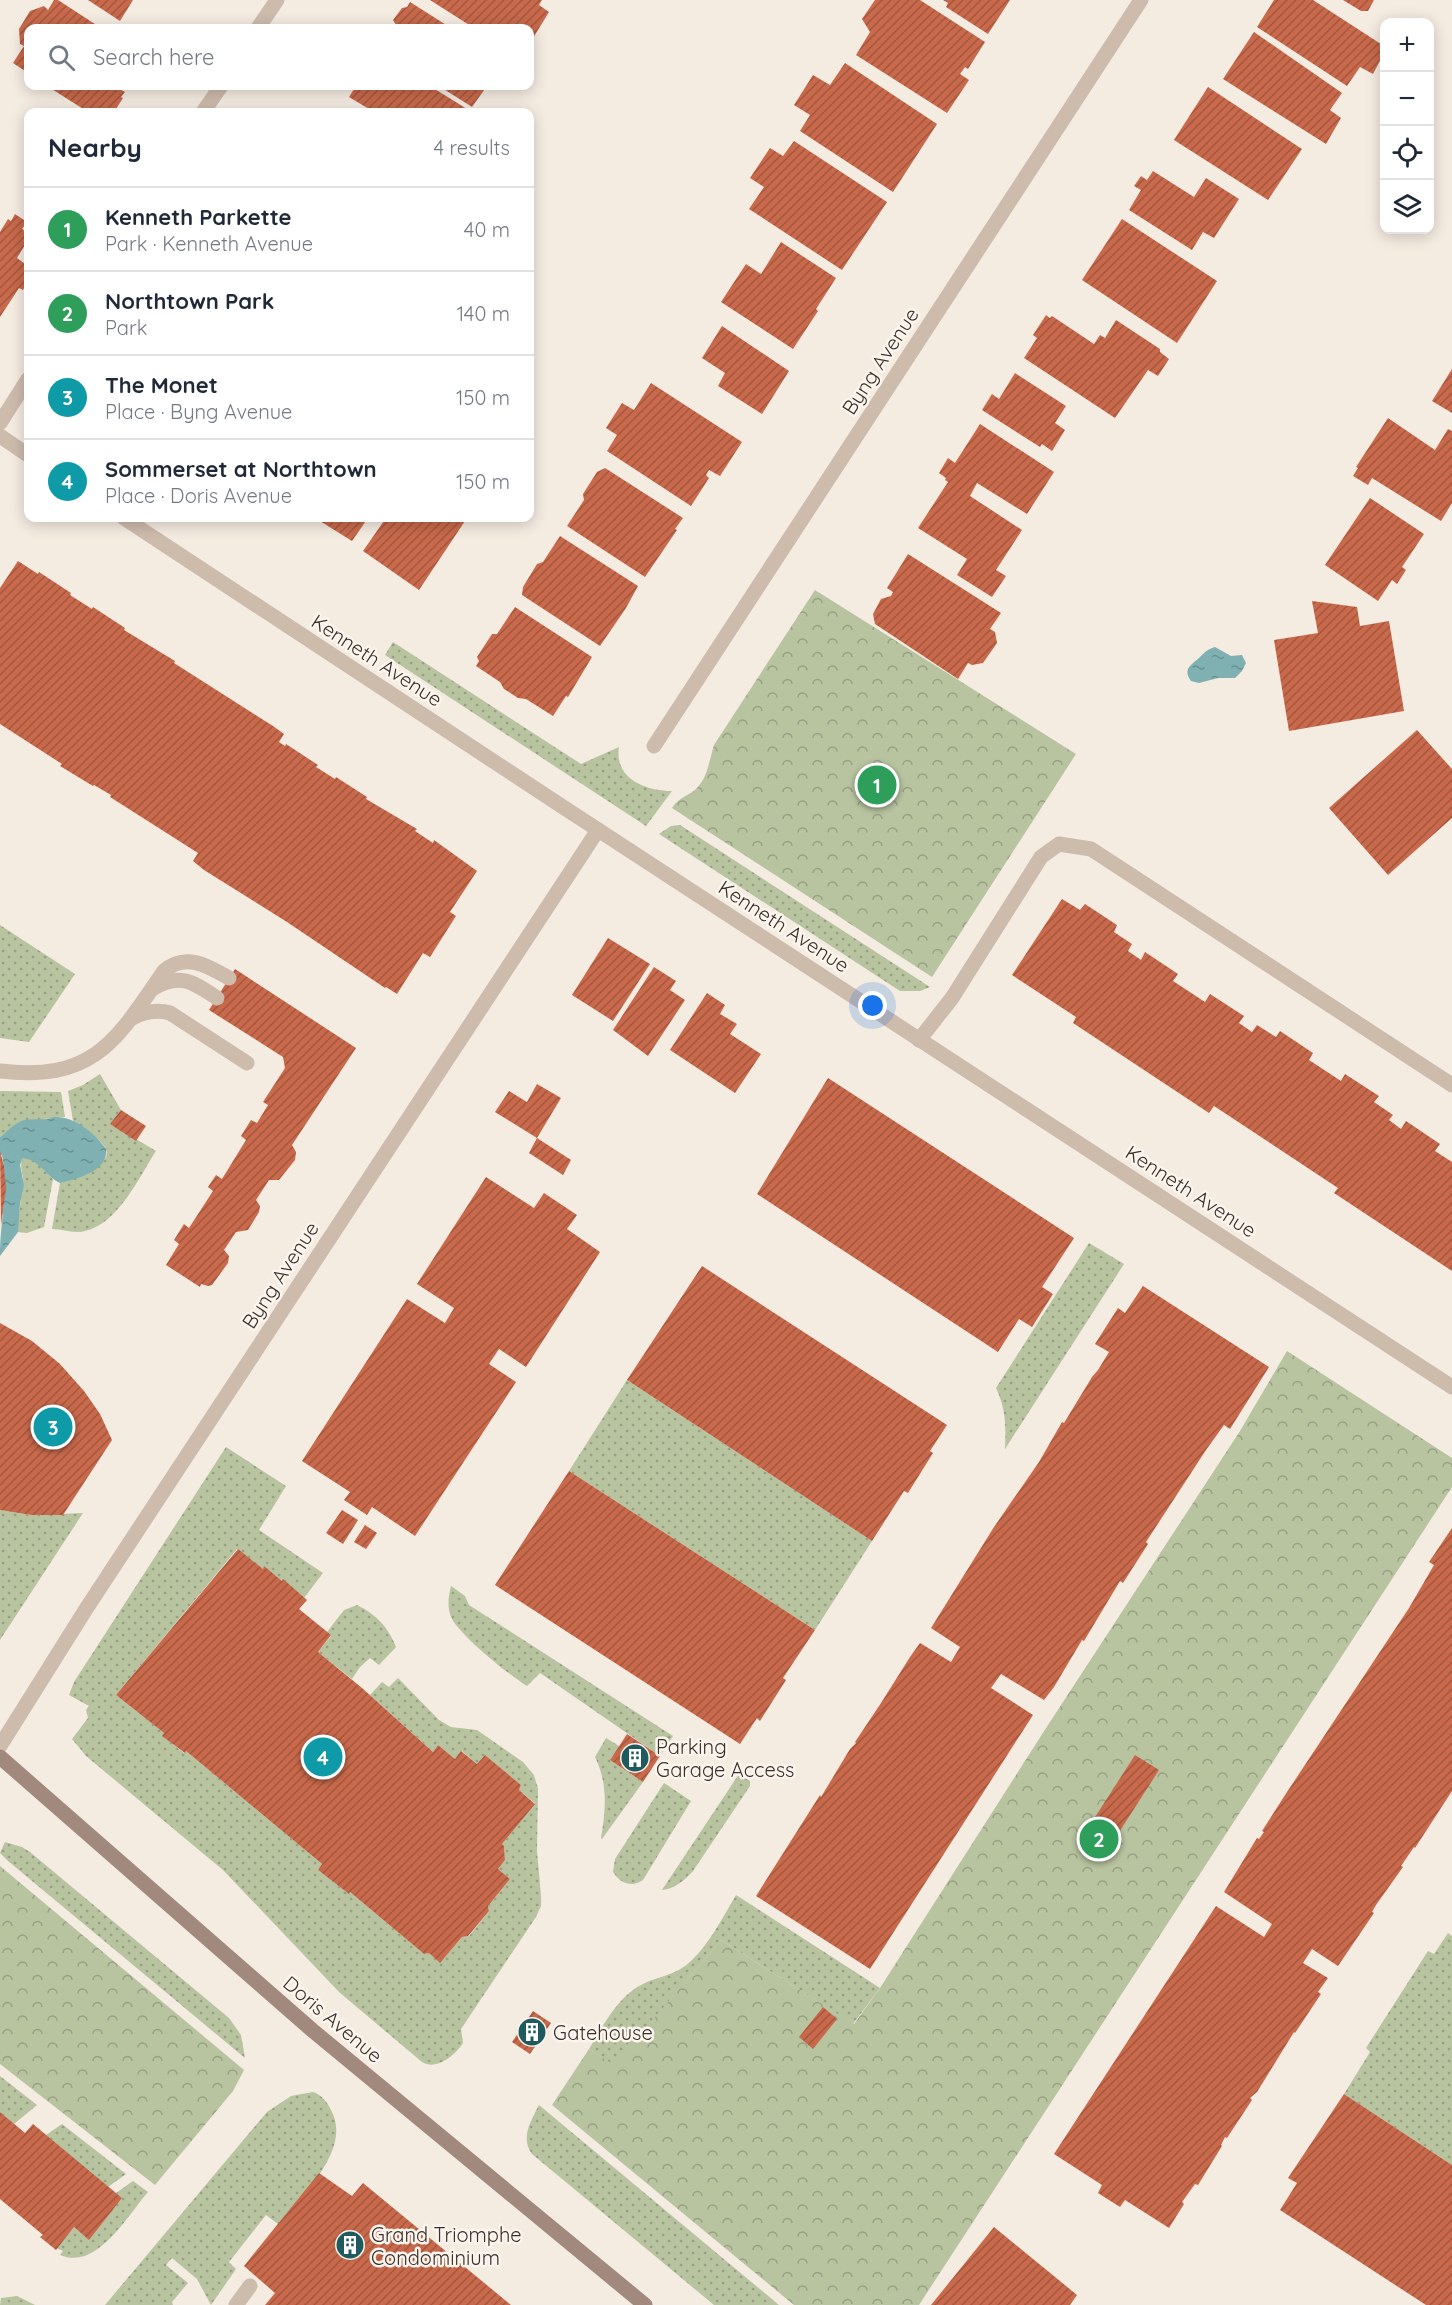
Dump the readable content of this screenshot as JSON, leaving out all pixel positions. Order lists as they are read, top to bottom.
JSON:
{
  "streets": {
    "street": ["Byng Avenue", "Kenneth Avenue", "Doris Avenue"]
  },
  "crossings": [
    ["Byng Avenue", "Kenneth Avenue"]
  ],
  "places": {
    "building": ["Parking Garage Access", "Gatehouse", "Grand Triomphe Condominium"]
  },
  "page": {
    "map_buttons": ["+", "−"],
    "search": "Search here",
    "heading": ["Nearby", "4 results"],
    "list": [
      {
        "mark": "1",
        "name": "Kenneth Parkette",
        "note": "Park · Kenneth Avenue",
        "value": "40 m"
      },
      {
        "mark": "2",
        "name": "Northtown Park",
        "note": "Park",
        "value": "140 m"
      },
      {
        "mark": "3",
        "name": "The Monet",
        "note": "Place · Byng Avenue",
        "value": "150 m"
      },
      {
        "mark": "4",
        "name": "Sommerset at Northtown",
        "note": "Place · Doris Avenue",
        "value": "150 m"
      }
    ],
    "pins": [
      "1",
      "3",
      "4",
      "2"
    ]
  }
}
